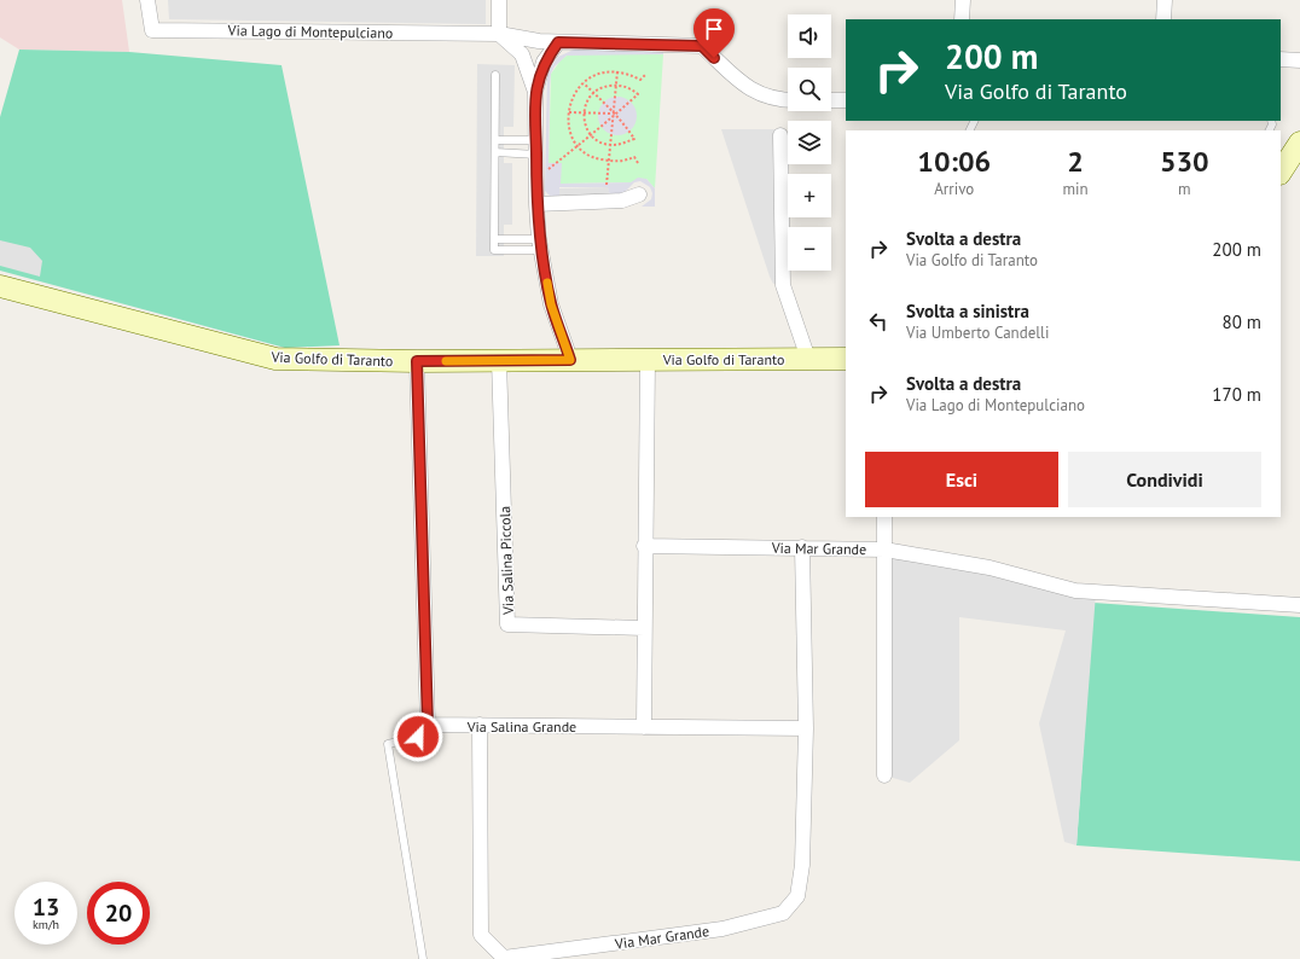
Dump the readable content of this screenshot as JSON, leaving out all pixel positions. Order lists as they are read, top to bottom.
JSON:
{
  "streets": {
    "street": [
      "Via Lago di Montepulciano",
      "Via Golfo di Taranto",
      "Via Mar Grande",
      "Via Salina Piccola",
      "Via Salina Grande"
    ]
  },
  "crossings": [
    ["Via Golfo di Taranto", "Via Salina Piccola"],
    ["Via Mar Grande", "Via Salina Grande"]
  ],
  "page": {
    "map_buttons": ["+", "−"],
    "turn": ["200 m", "Via Golfo di Taranto"],
    "eta": [
      "10:06",
      "Arrivo",
      "2",
      "min",
      "530",
      "m"
    ],
    "list": [
      {
        "name": "Svolta a destra",
        "note": "Via Golfo di Taranto",
        "value": "200 m"
      },
      {
        "name": "Svolta a sinistra",
        "note": "Via Umberto Candelli",
        "value": "80 m"
      },
      {
        "name": "Svolta a destra",
        "note": "Via Lago di Montepulciano",
        "value": "170 m"
      }
    ],
    "buttons": ["Esci", "Condividi"],
    "speed": "13 km/h",
    "limit": "20"
  }
}
